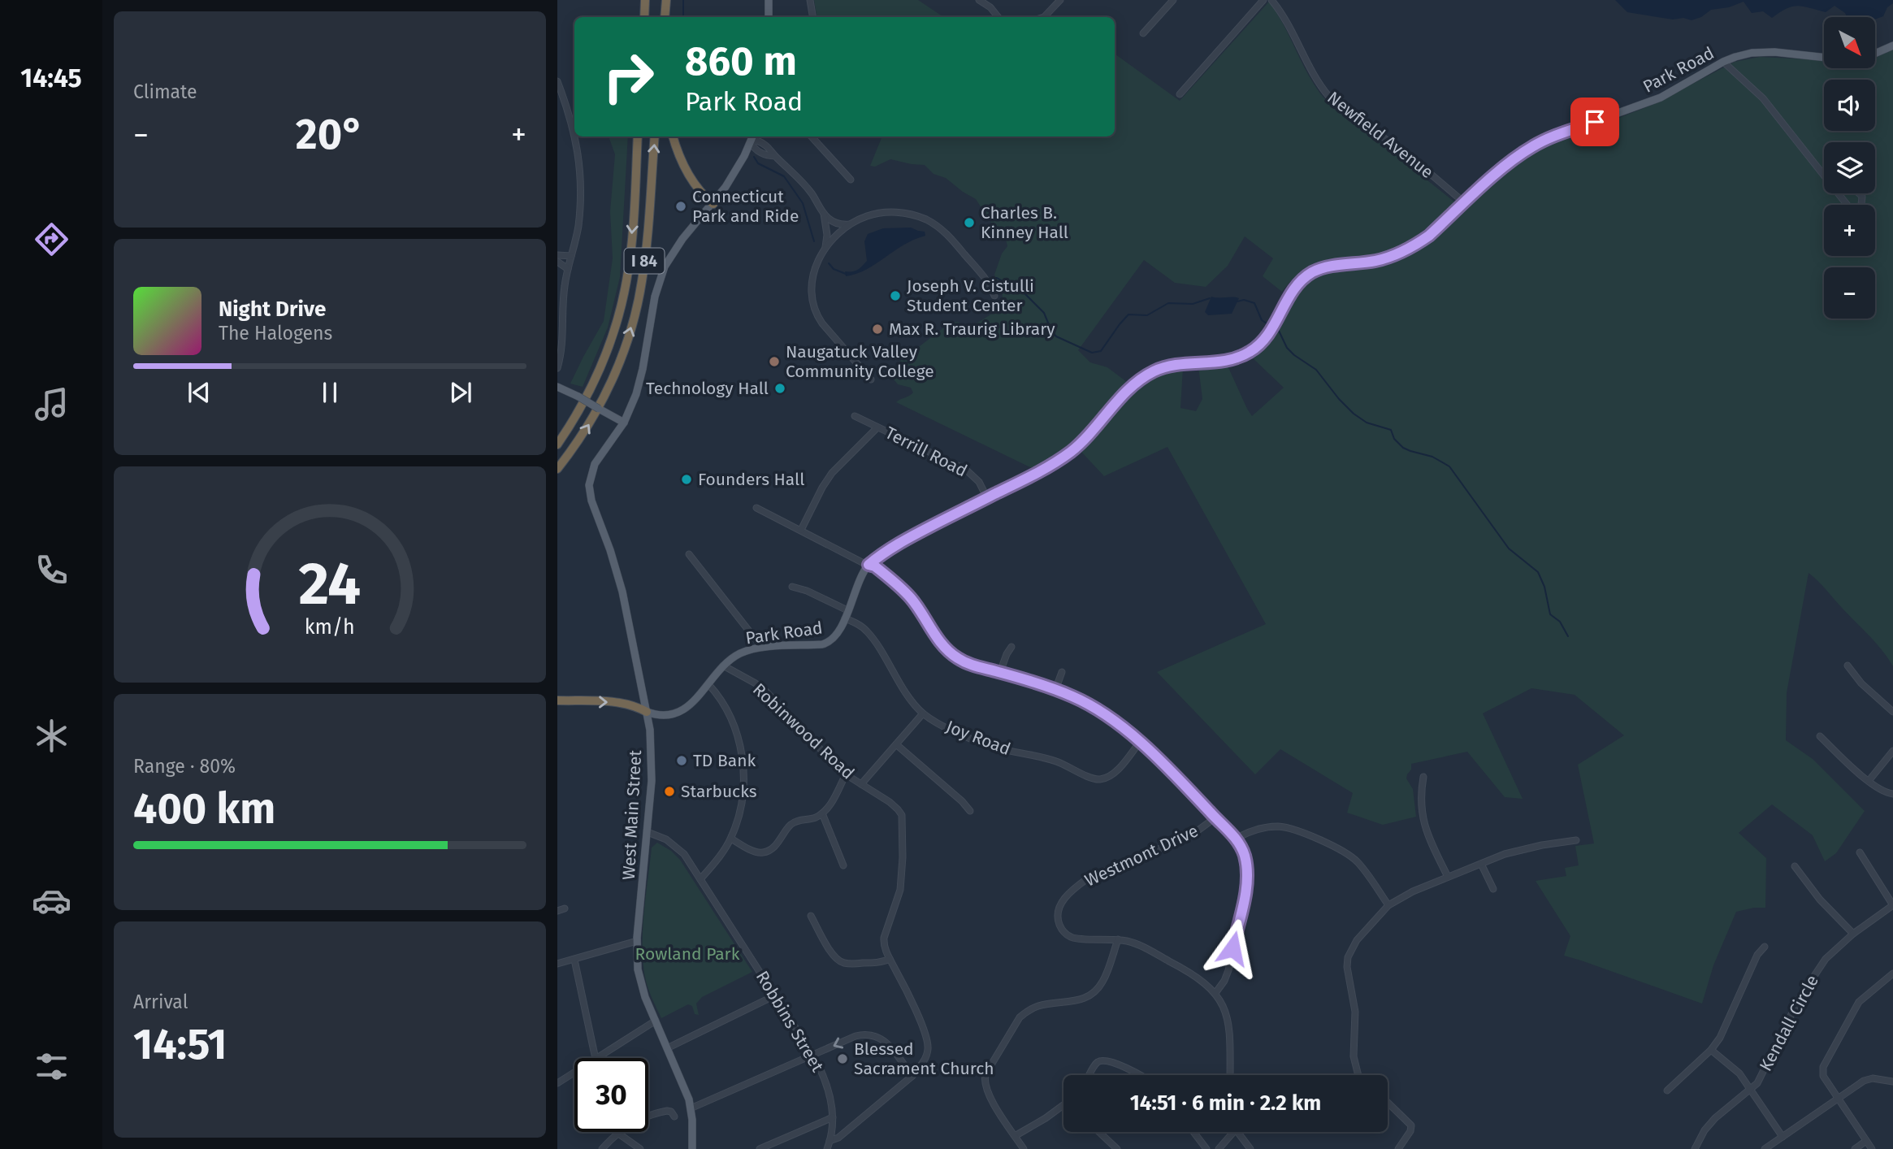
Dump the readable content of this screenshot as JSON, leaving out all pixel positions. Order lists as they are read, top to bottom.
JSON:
{
  "streets": {
    "highway": ["I 84"],
    "main road": ["Park Road", "West Main Street"],
    "street": [
      "Newfield Avenue",
      "Terrill Road",
      "Robinwood Road",
      "Joy Road",
      "Westmont Drive",
      "Robbins Street",
      "Kendall Circle"
    ]
  },
  "crossings": [
    ["Park Road", "Newfield Avenue"],
    ["Park Road", "Terrill Road"],
    ["Park Road", "Robinwood Road"],
    ["Park Road", "Joy Road"],
    ["Park Road", "West Main Street"],
    ["Robinwood Road", "Robbins Street"],
    ["West Main Street", "Robbins Street"]
  ],
  "parks": ["Rowland Park"],
  "places": [
    "Connecticut Park and Ride",
    "Charles B. Kinney Hall",
    "Joseph V. Cistulli Student Center",
    "Max R. Traurig Library",
    "Naugatuck Valley Community College",
    "Technology Hall",
    "Founders Hall",
    "TD Bank",
    "Starbucks",
    "Blessed Sacrament Church"
  ],
  "north": "bottom right",
  "page": {
    "tabs": "14:45",
    "tile": [
      "Climate",
      ["Range · 80%", "400 km"],
      ["Arrival", "14:51"]
    ],
    "map_buttons": ["+", "−"],
    "turn": ["860 m", "Park Road"],
    "heat": ["−", "20°", "+"],
    "song": ["Night Drive", "The Halogens"],
    "limit": "30",
    "trip": "14:51 · 6 min · 2.2 km",
    "gauge": ["24", "km/h"]
  }
}
